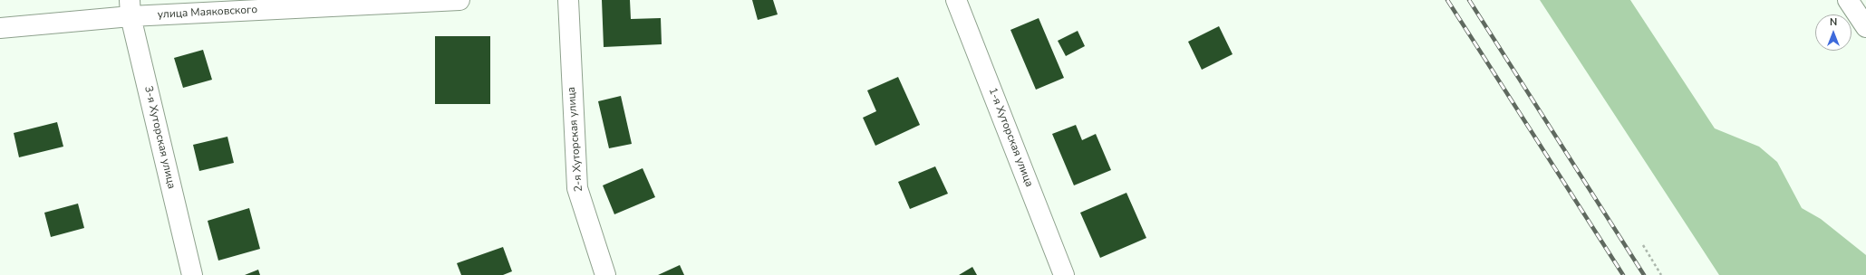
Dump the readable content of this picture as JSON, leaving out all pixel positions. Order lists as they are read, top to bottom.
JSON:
{
  "streets": {
    "street": [
      "улица Маяковского",
      "3-я Хуторская улица",
      "1-я Хуторская улица",
      "2-я Хуторская улица"
    ]
  },
  "crossings": [
    ["улица Маяковского", "3-я Хуторская улица"]
  ],
  "north": "top"
}
